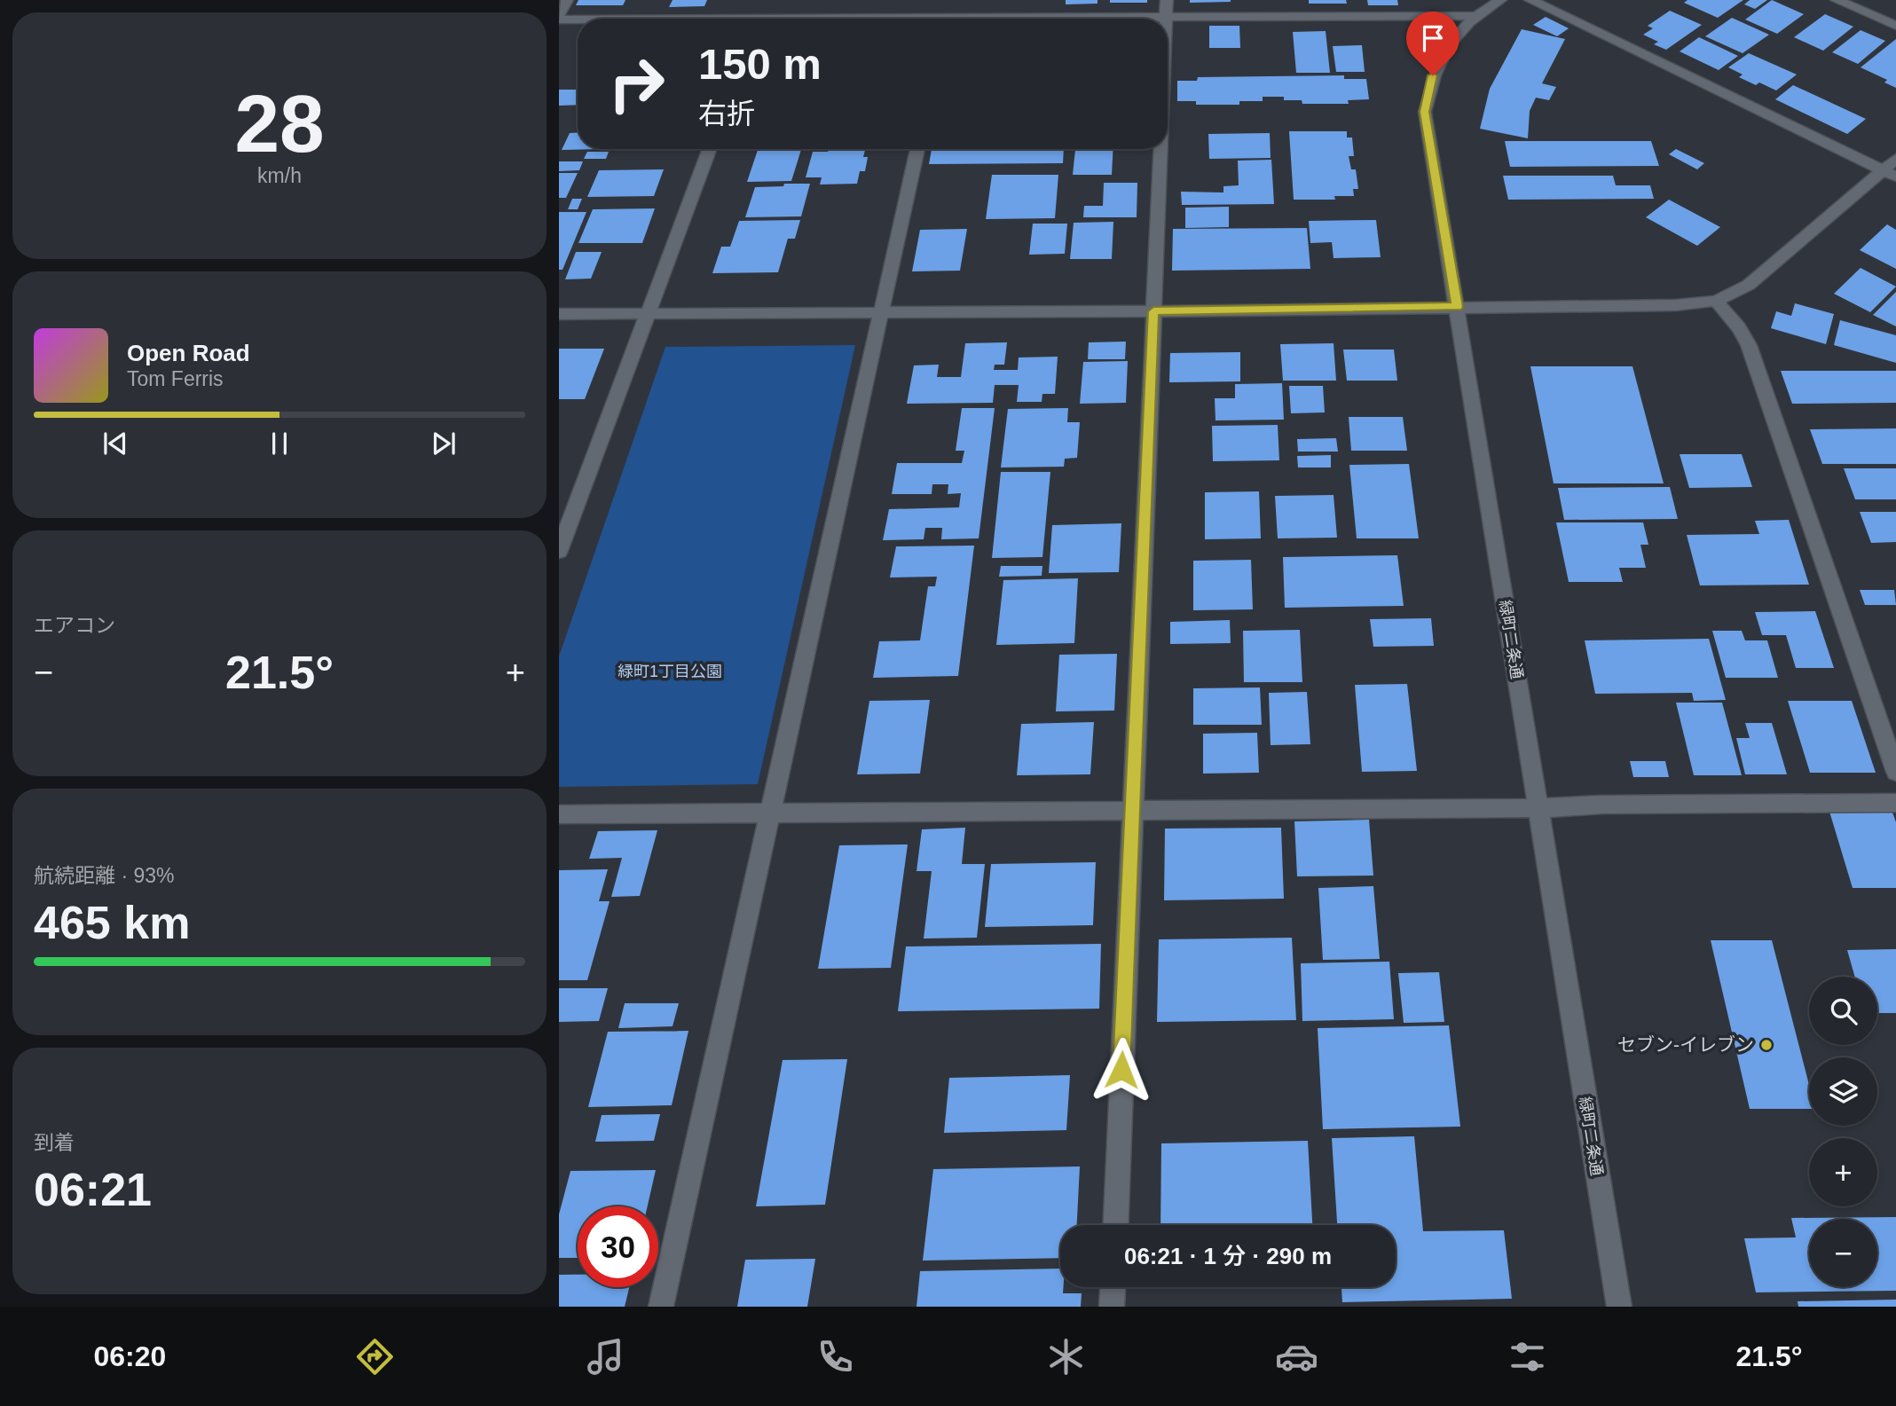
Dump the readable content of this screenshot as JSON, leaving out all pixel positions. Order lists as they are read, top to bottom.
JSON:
{
  "streets": {
    "street": ["緑町二条通"]
  },
  "parks": ["緑町1丁目公園"],
  "places": ["セブン-イレブン"],
  "page": {
    "tile": [
      ["28", "km/h"],
      "エアコン",
      ["航続距離 · 93%", "465 km"],
      ["到着", "06:21"]
    ],
    "turn": ["150 m", "右折"],
    "song": ["Open Road", "Tom Ferris"],
    "heat": ["−", "21.5°", "+"],
    "map_buttons": ["+", "−"],
    "limit": "30",
    "trip": "06:21 · 1 分 · 290 m",
    "tabs": ["06:20", "21.5°"]
  }
}
